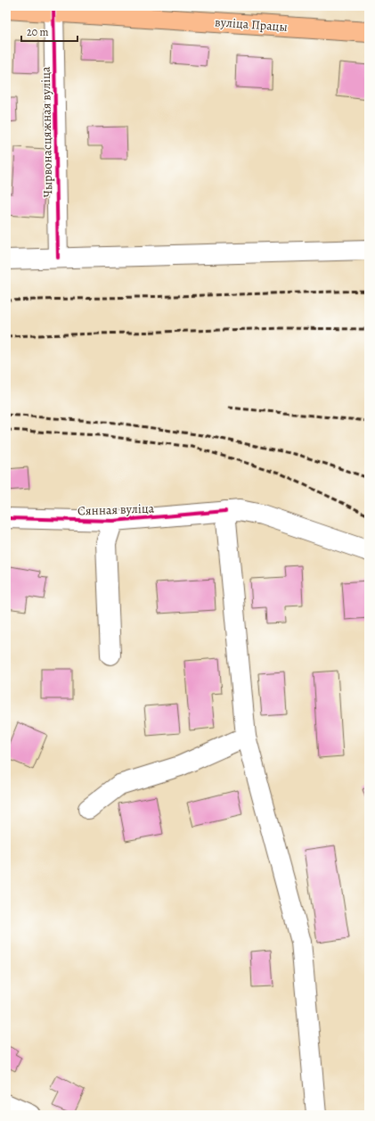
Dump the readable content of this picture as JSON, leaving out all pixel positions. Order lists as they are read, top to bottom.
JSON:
{
  "streets": {
    "main road": ["вуліца Працы"],
    "street": ["Чырвонасцяжная вуліца", "Сянная вуліца"]
  },
  "crossings": [
    ["вуліца Працы", "Чырвонасцяжная вуліца"]
  ],
  "scale_bar": "20 m"
}
